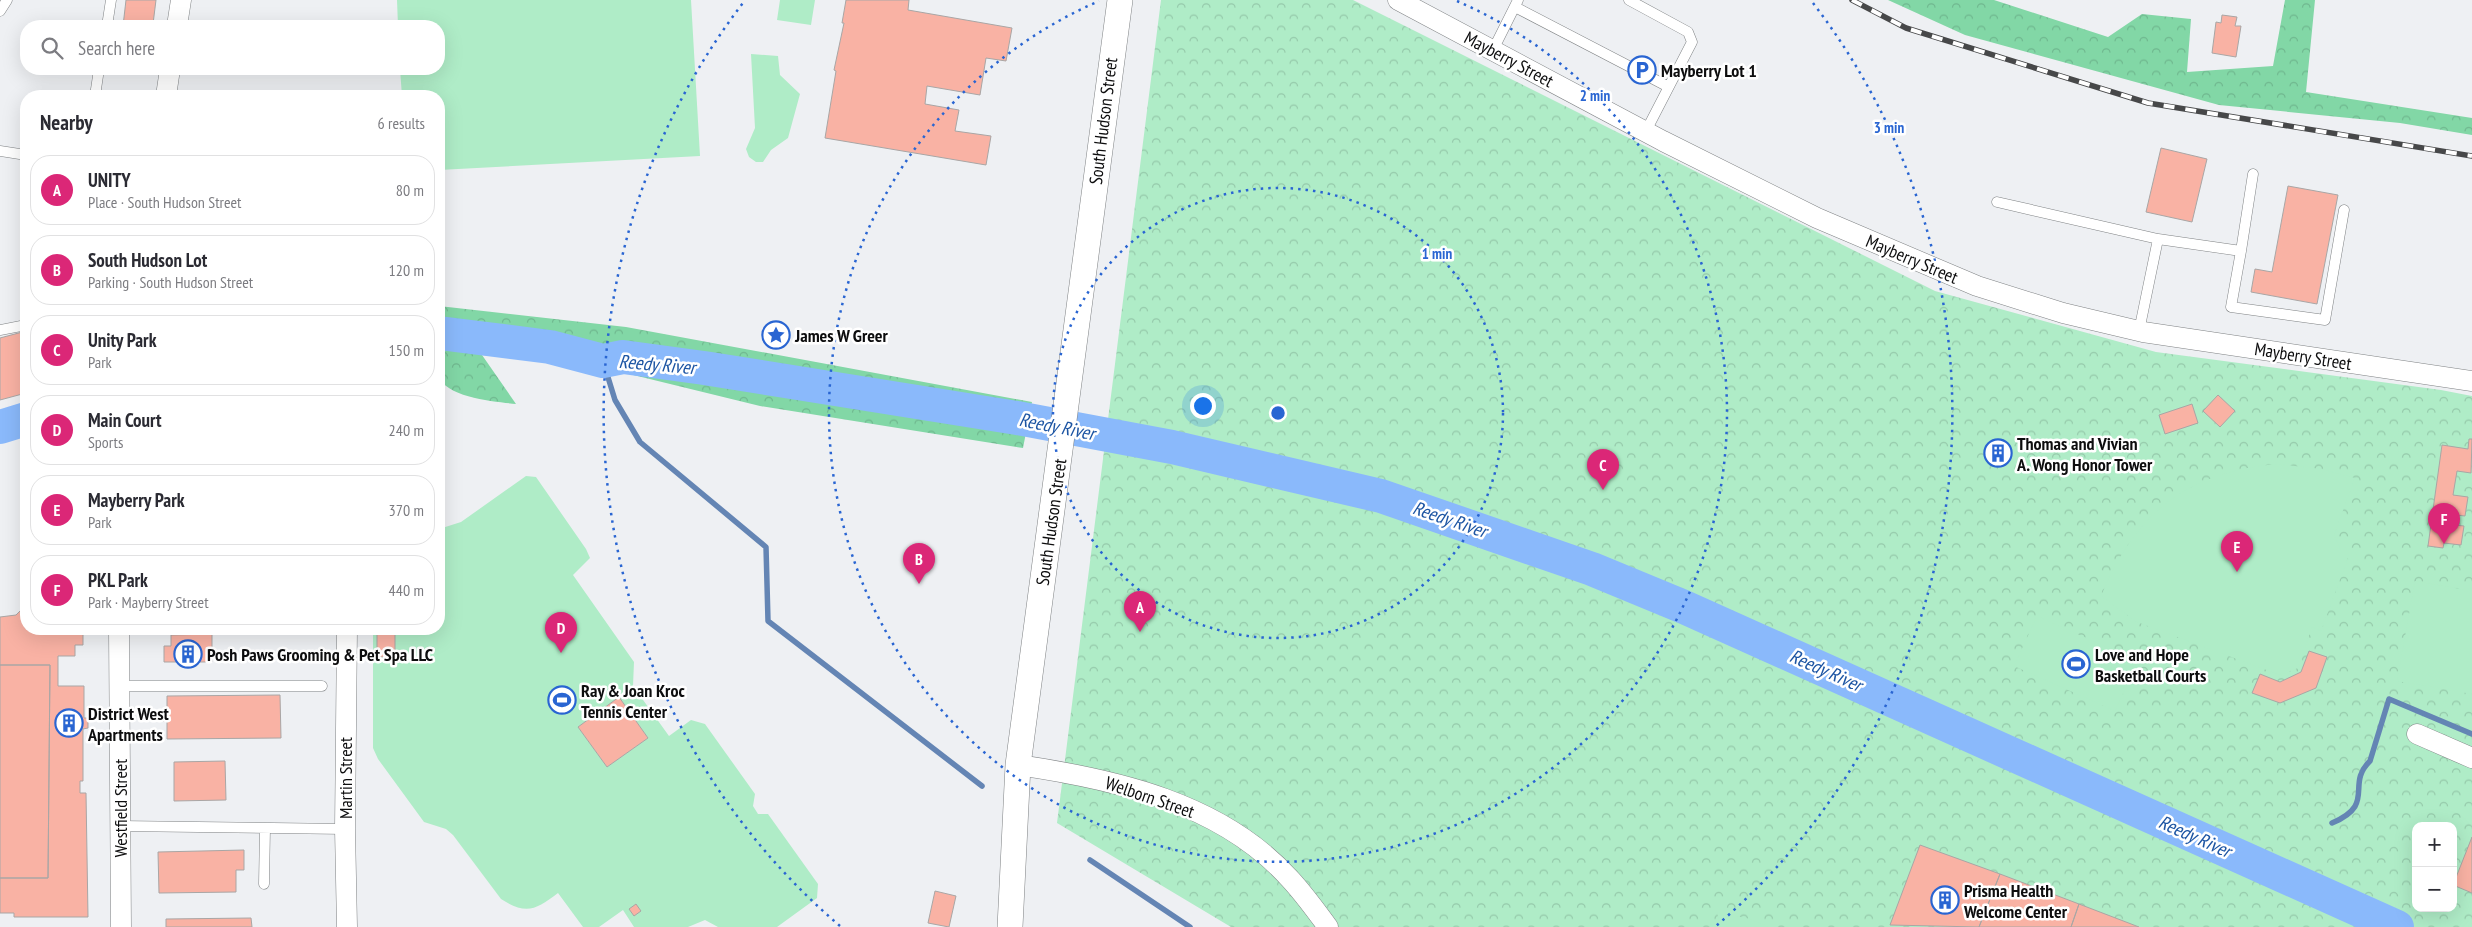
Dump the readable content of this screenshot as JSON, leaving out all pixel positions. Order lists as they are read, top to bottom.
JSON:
{
  "streets": {
    "street": [
      "Mayberry Street",
      "South Hudson Street",
      "Martin Street",
      "Welborn Street",
      "Westfield Street"
    ]
  },
  "crossings": [
    ["South Hudson Street", "Welborn Street"]
  ],
  "water": ["Reedy River"],
  "places": {
    "parking": ["Mayberry Lot 1"],
    "place": ["James W Greer"],
    "building": [
      "Thomas and Vivian A. Wong Honor Tower",
      "Posh Paws Grooming & Pet Spa LLC",
      "District West Apartments",
      "Prisma Health Welcome Center"
    ],
    "sports": ["Love and Hope Basketball Courts", "Ray & Joan Kroc Tennis Center"]
  },
  "page": {
    "search": "Search here",
    "heading": ["Nearby", "6 results"],
    "list": [
      {
        "mark": "A",
        "name": "UNITY",
        "note": "Place · South Hudson Street",
        "value": "80 m"
      },
      {
        "mark": "B",
        "name": "South Hudson Lot",
        "note": "Parking · South Hudson Street",
        "value": "120 m"
      },
      {
        "mark": "C",
        "name": "Unity Park",
        "note": "Park",
        "value": "150 m"
      },
      {
        "mark": "D",
        "name": "Main Court",
        "note": "Sports",
        "value": "240 m"
      },
      {
        "mark": "E",
        "name": "Mayberry Park",
        "note": "Park",
        "value": "370 m"
      },
      {
        "mark": "F",
        "name": "PKL Park",
        "note": "Park · Mayberry Street",
        "value": "440 m"
      }
    ],
    "pins": [
      "C",
      "F",
      "E",
      "B",
      "A",
      "D"
    ],
    "map_buttons": ["+", "−"]
  },
  "rings": ["2 min", "3 min", "1 min"]
}
